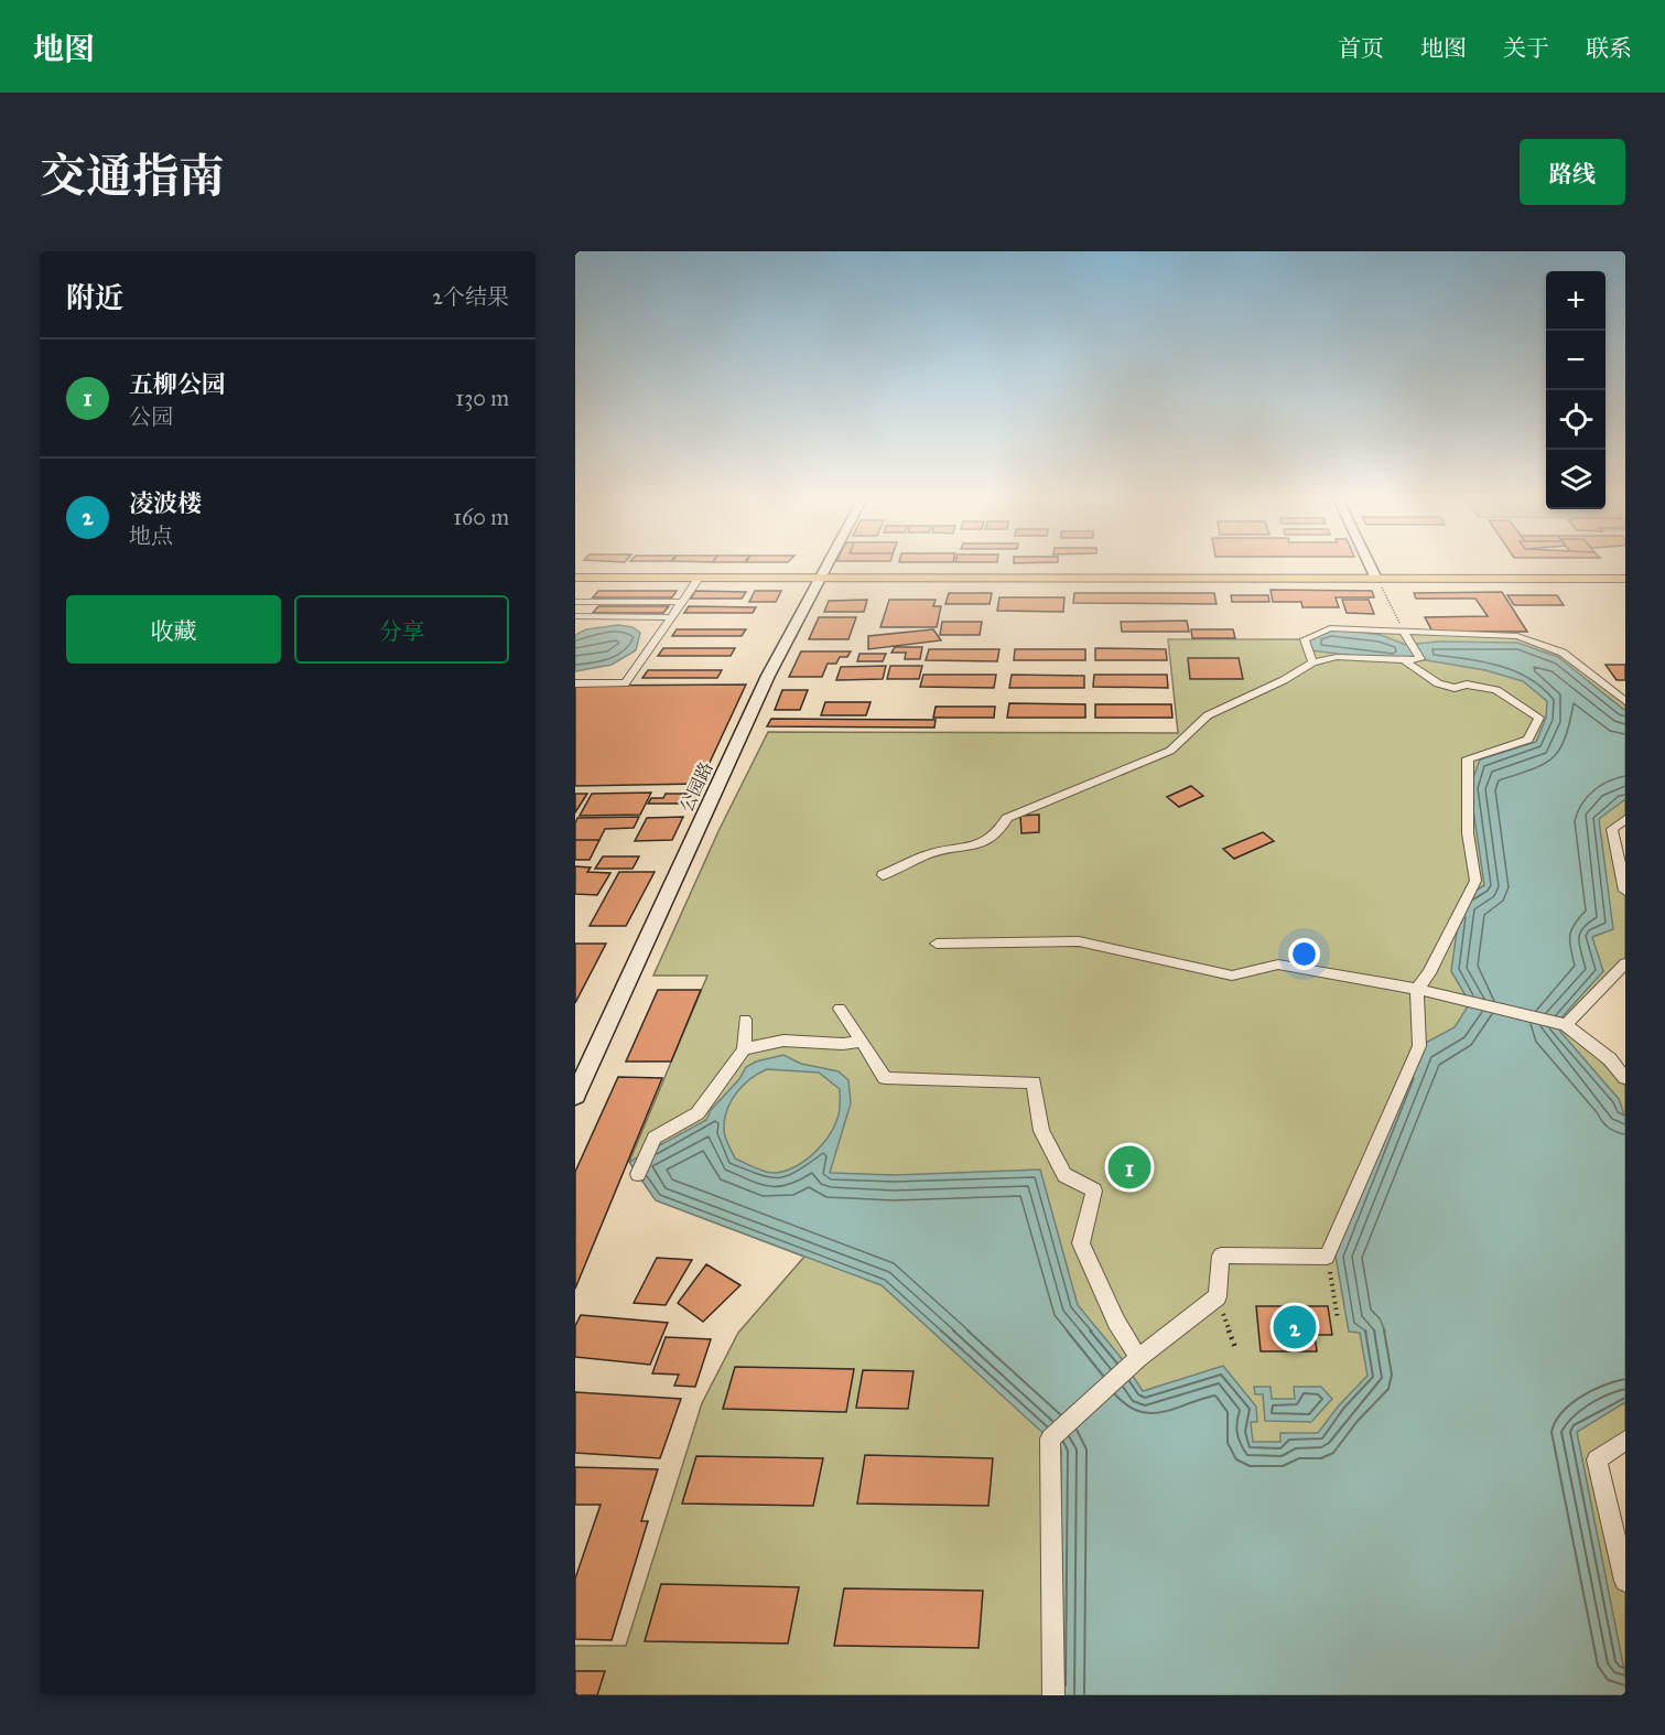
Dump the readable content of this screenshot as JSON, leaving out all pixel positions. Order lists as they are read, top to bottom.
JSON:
{
  "streets": {
    "street": ["公园路"]
  },
  "page": {
    "header": "地图",
    "nav": [
      "首页",
      "地图",
      "关于",
      "联系"
    ],
    "title": "交通指南",
    "buttons": [
      "路线",
      ["收藏", "分享"]
    ],
    "heading": ["附近", "2个结果"],
    "map_buttons": ["+", "−"],
    "list": [
      {
        "mark": "1",
        "name": "五柳公园",
        "note": "公园",
        "value": "130 m"
      },
      {
        "mark": "2",
        "name": "凌波楼",
        "note": "地点",
        "value": "160 m"
      }
    ],
    "pins": ["1", "2"]
  }
}
